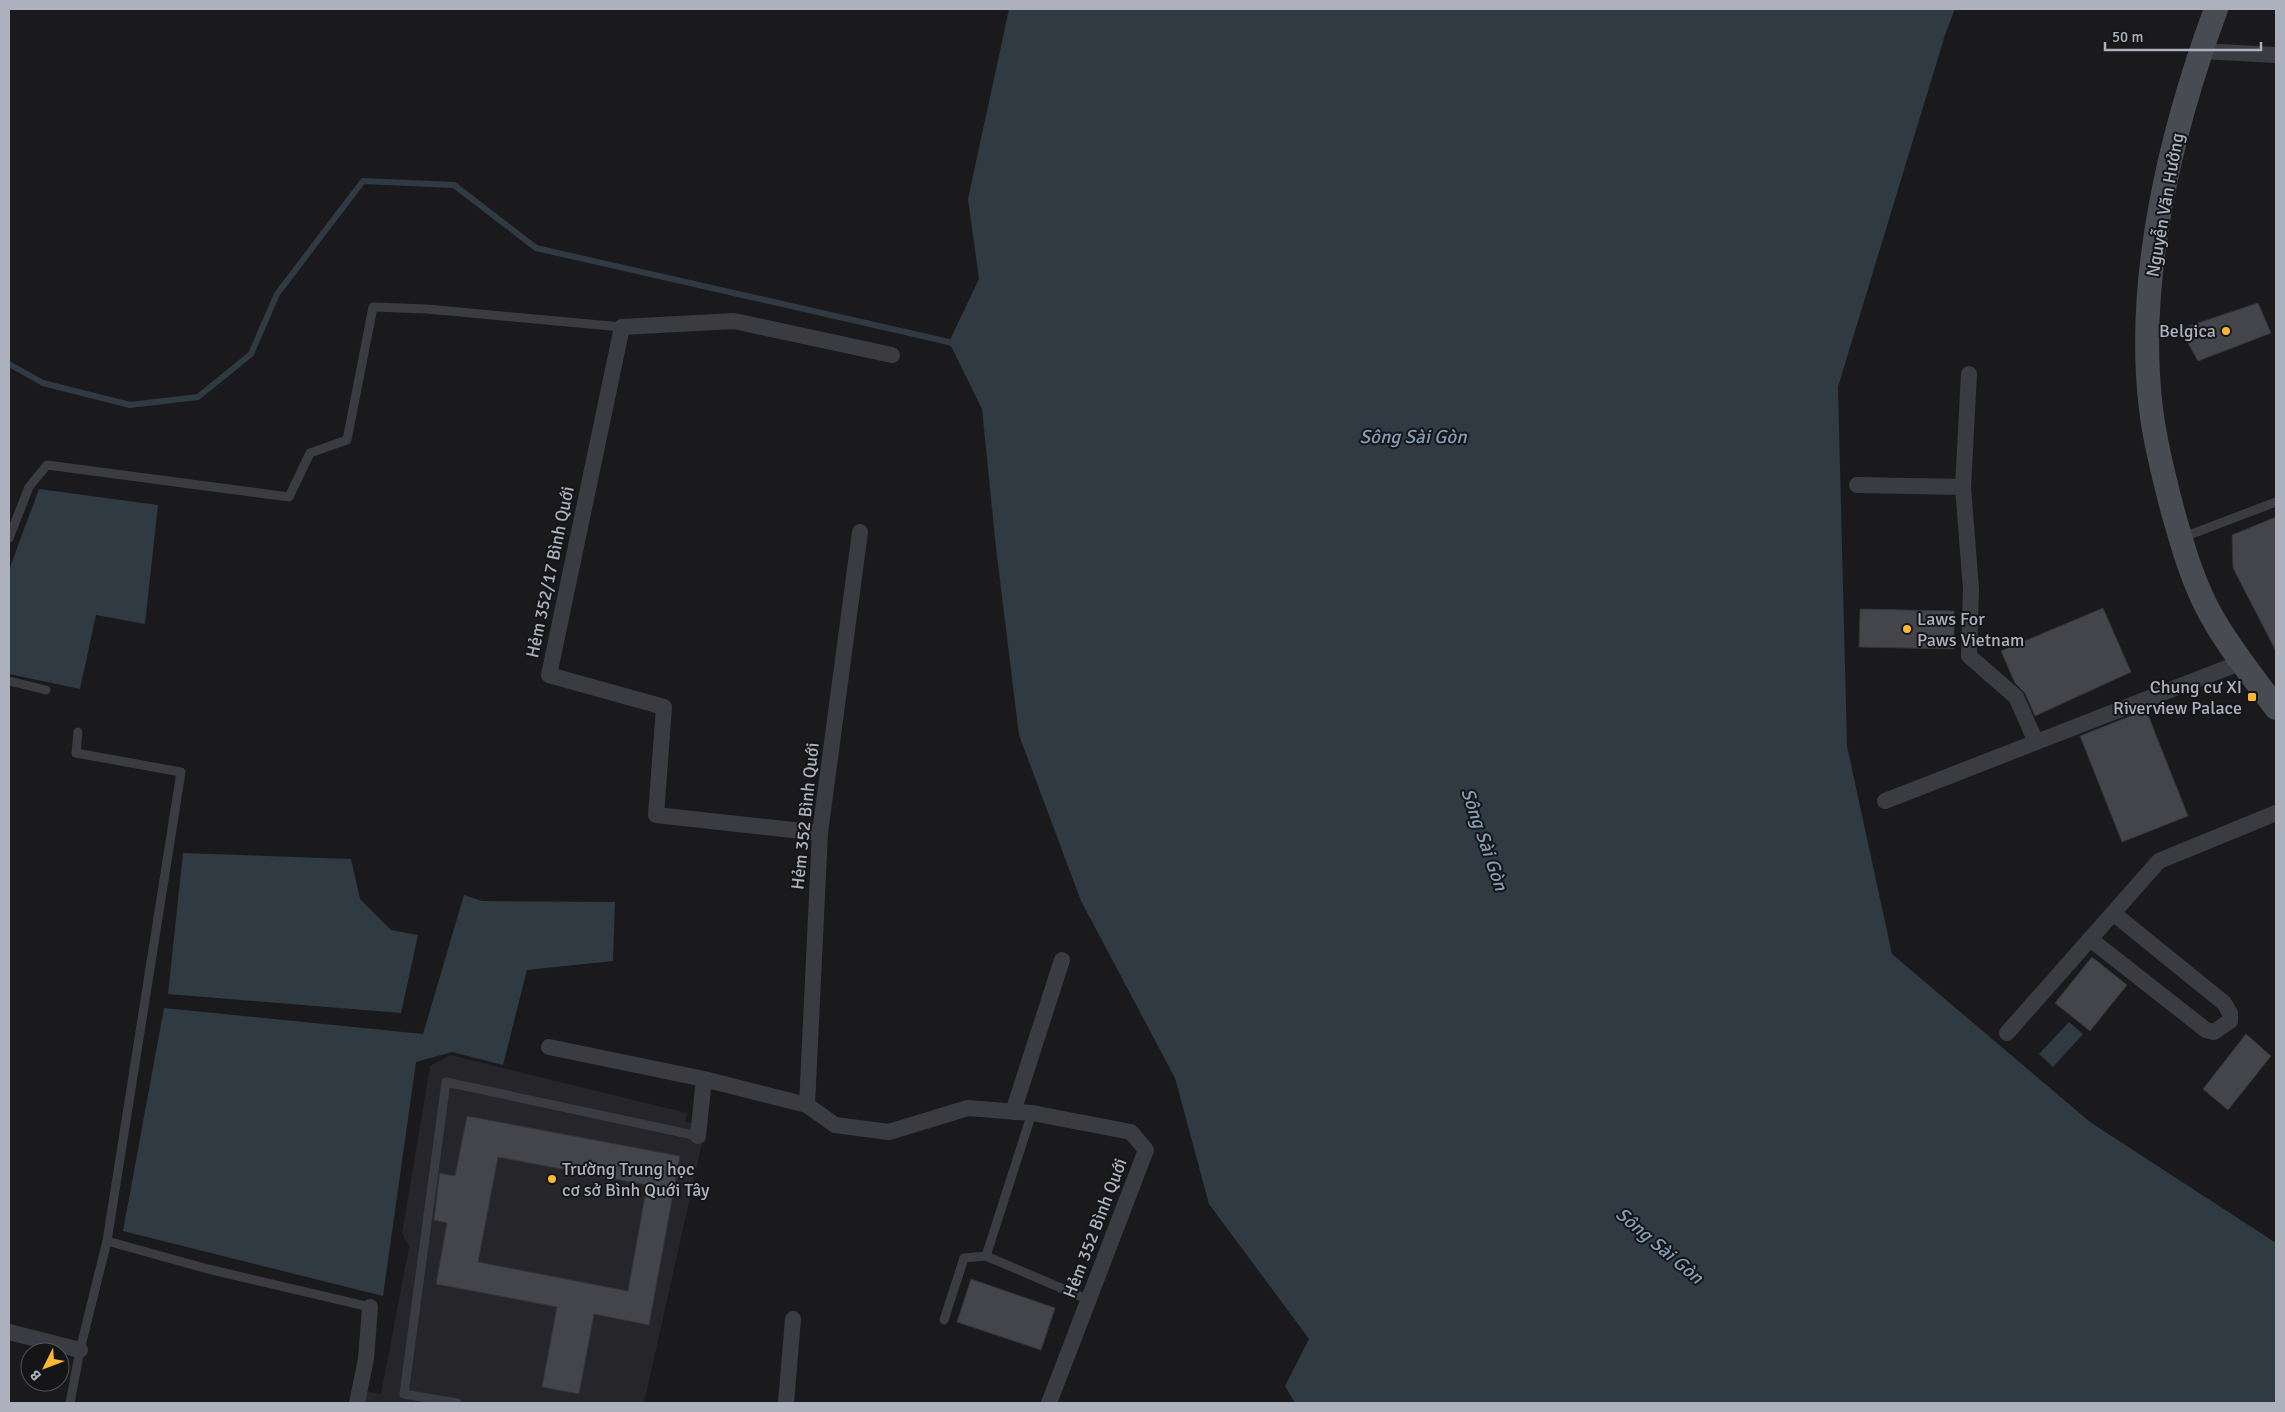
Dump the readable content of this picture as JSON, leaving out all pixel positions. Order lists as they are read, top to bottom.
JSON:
{
  "streets": {
    "main road": ["Nguyễn Văn Hưởng"],
    "street": ["Hẻm 352/17 Bình Quới", "Hẻm 352 Bình Quới"]
  },
  "crossings": [
    ["Hẻm 352/17 Bình Quới", "Hẻm 352 Bình Quới"]
  ],
  "water": ["Sông Sài Gòn"],
  "places": {
    "other": ["Belgica", "Laws For Paws Vietnam", "Trường Trung học cơ sở Bình Quới Tây"],
    "transit": ["Chung cư XI Riverview Palace"]
  },
  "scale_bar": "50 m",
  "north": "bottom left"
}
